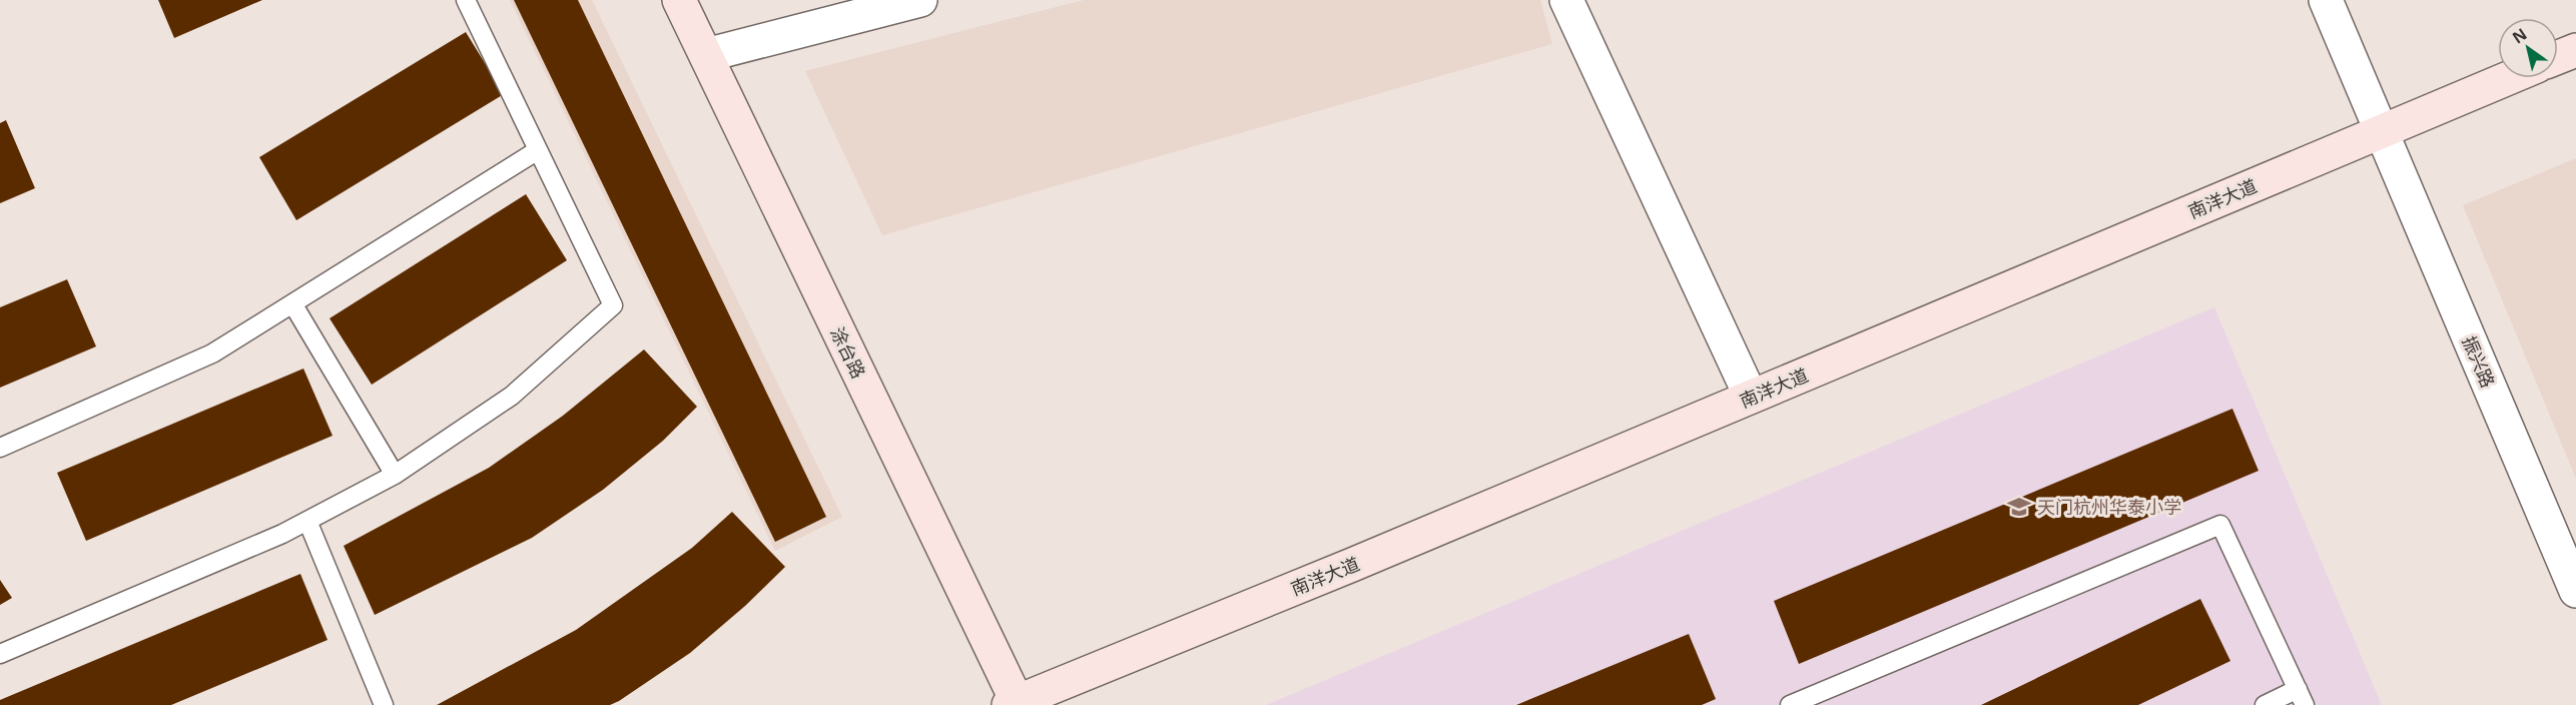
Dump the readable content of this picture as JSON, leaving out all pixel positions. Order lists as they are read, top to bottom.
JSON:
{
  "streets": {
    "street": ["南洋大道", "涂台路", "振兴路"]
  },
  "crossings": [
    ["南洋大道", "涂台路"],
    ["南洋大道", "振兴路"]
  ],
  "places": {
    "school or university": ["天门杭州华泰小学"]
  },
  "north": "top left"
}
